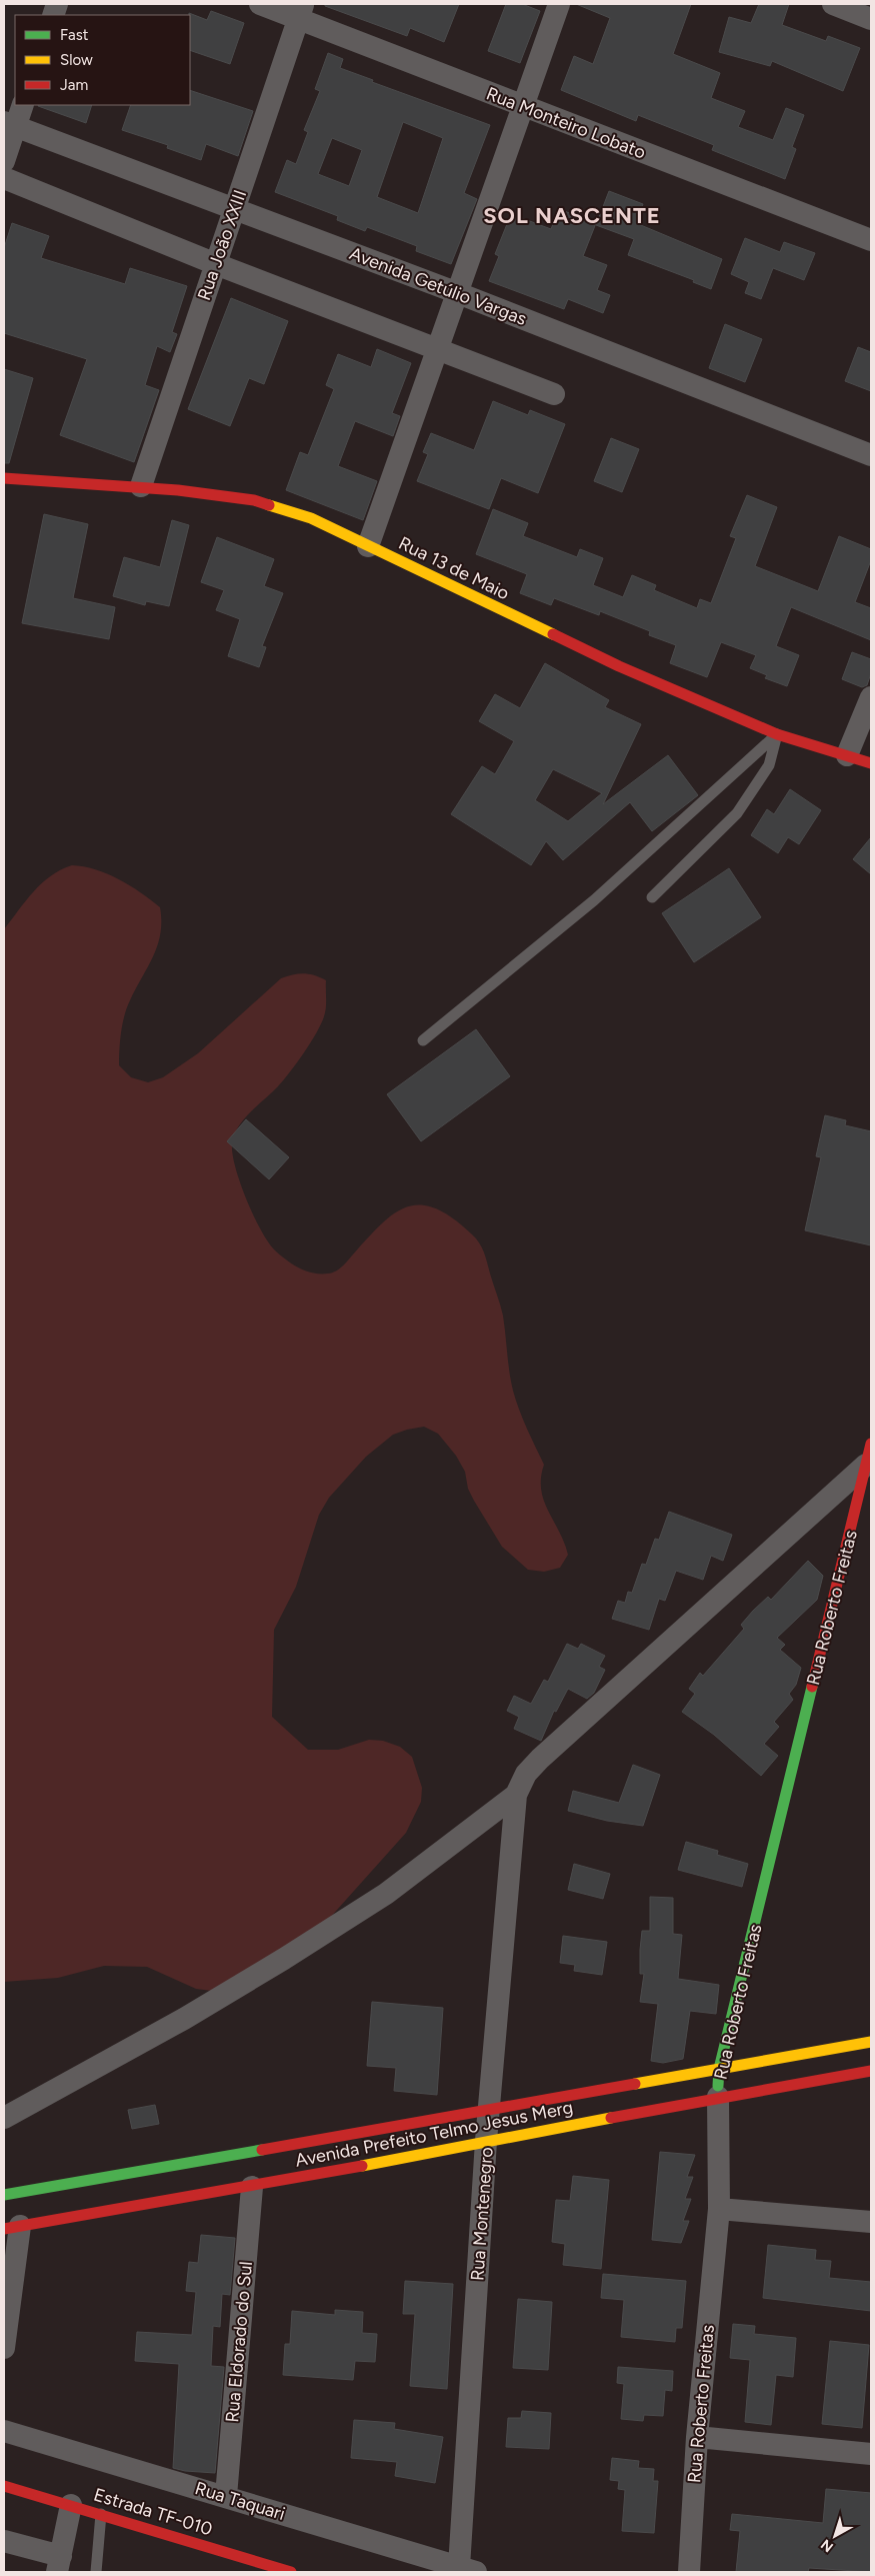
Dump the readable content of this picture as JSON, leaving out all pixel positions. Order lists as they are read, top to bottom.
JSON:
{
  "streets": {
    "main road": [
      "Rua 13 de Maio",
      "Rua Roberto Freitas",
      "Avenida Prefeito Telmo Jesus Merg",
      "Estrada TF-010"
    ],
    "street": [
      "Rua Monteiro Lobato",
      "Rua João XXIII",
      "Avenida Getúlio Vargas",
      "Rua Montenegro",
      "Rua Eldorado do Sul",
      "Rua Taquari"
    ]
  },
  "crossings": [
    ["Rua Monteiro Lobato", "Rua João XXIII"],
    ["Rua João XXIII", "Avenida Getúlio Vargas"],
    ["Rua João XXIII", "Rua 13 de Maio"],
    ["Rua Roberto Freitas", "Avenida Prefeito Telmo Jesus Merg"],
    ["Rua Roberto Freitas", "Rua Montenegro"],
    ["Avenida Prefeito Telmo Jesus Merg", "Rua Montenegro"],
    ["Avenida Prefeito Telmo Jesus Merg", "Rua Eldorado do Sul"],
    ["Rua Montenegro", "Rua Taquari"],
    ["Rua Eldorado do Sul", "Rua Taquari"]
  ],
  "districts": ["SOL NASCENTE"],
  "legend": ["Fast", "Slow", "Jam"],
  "north": "bottom left"
}
